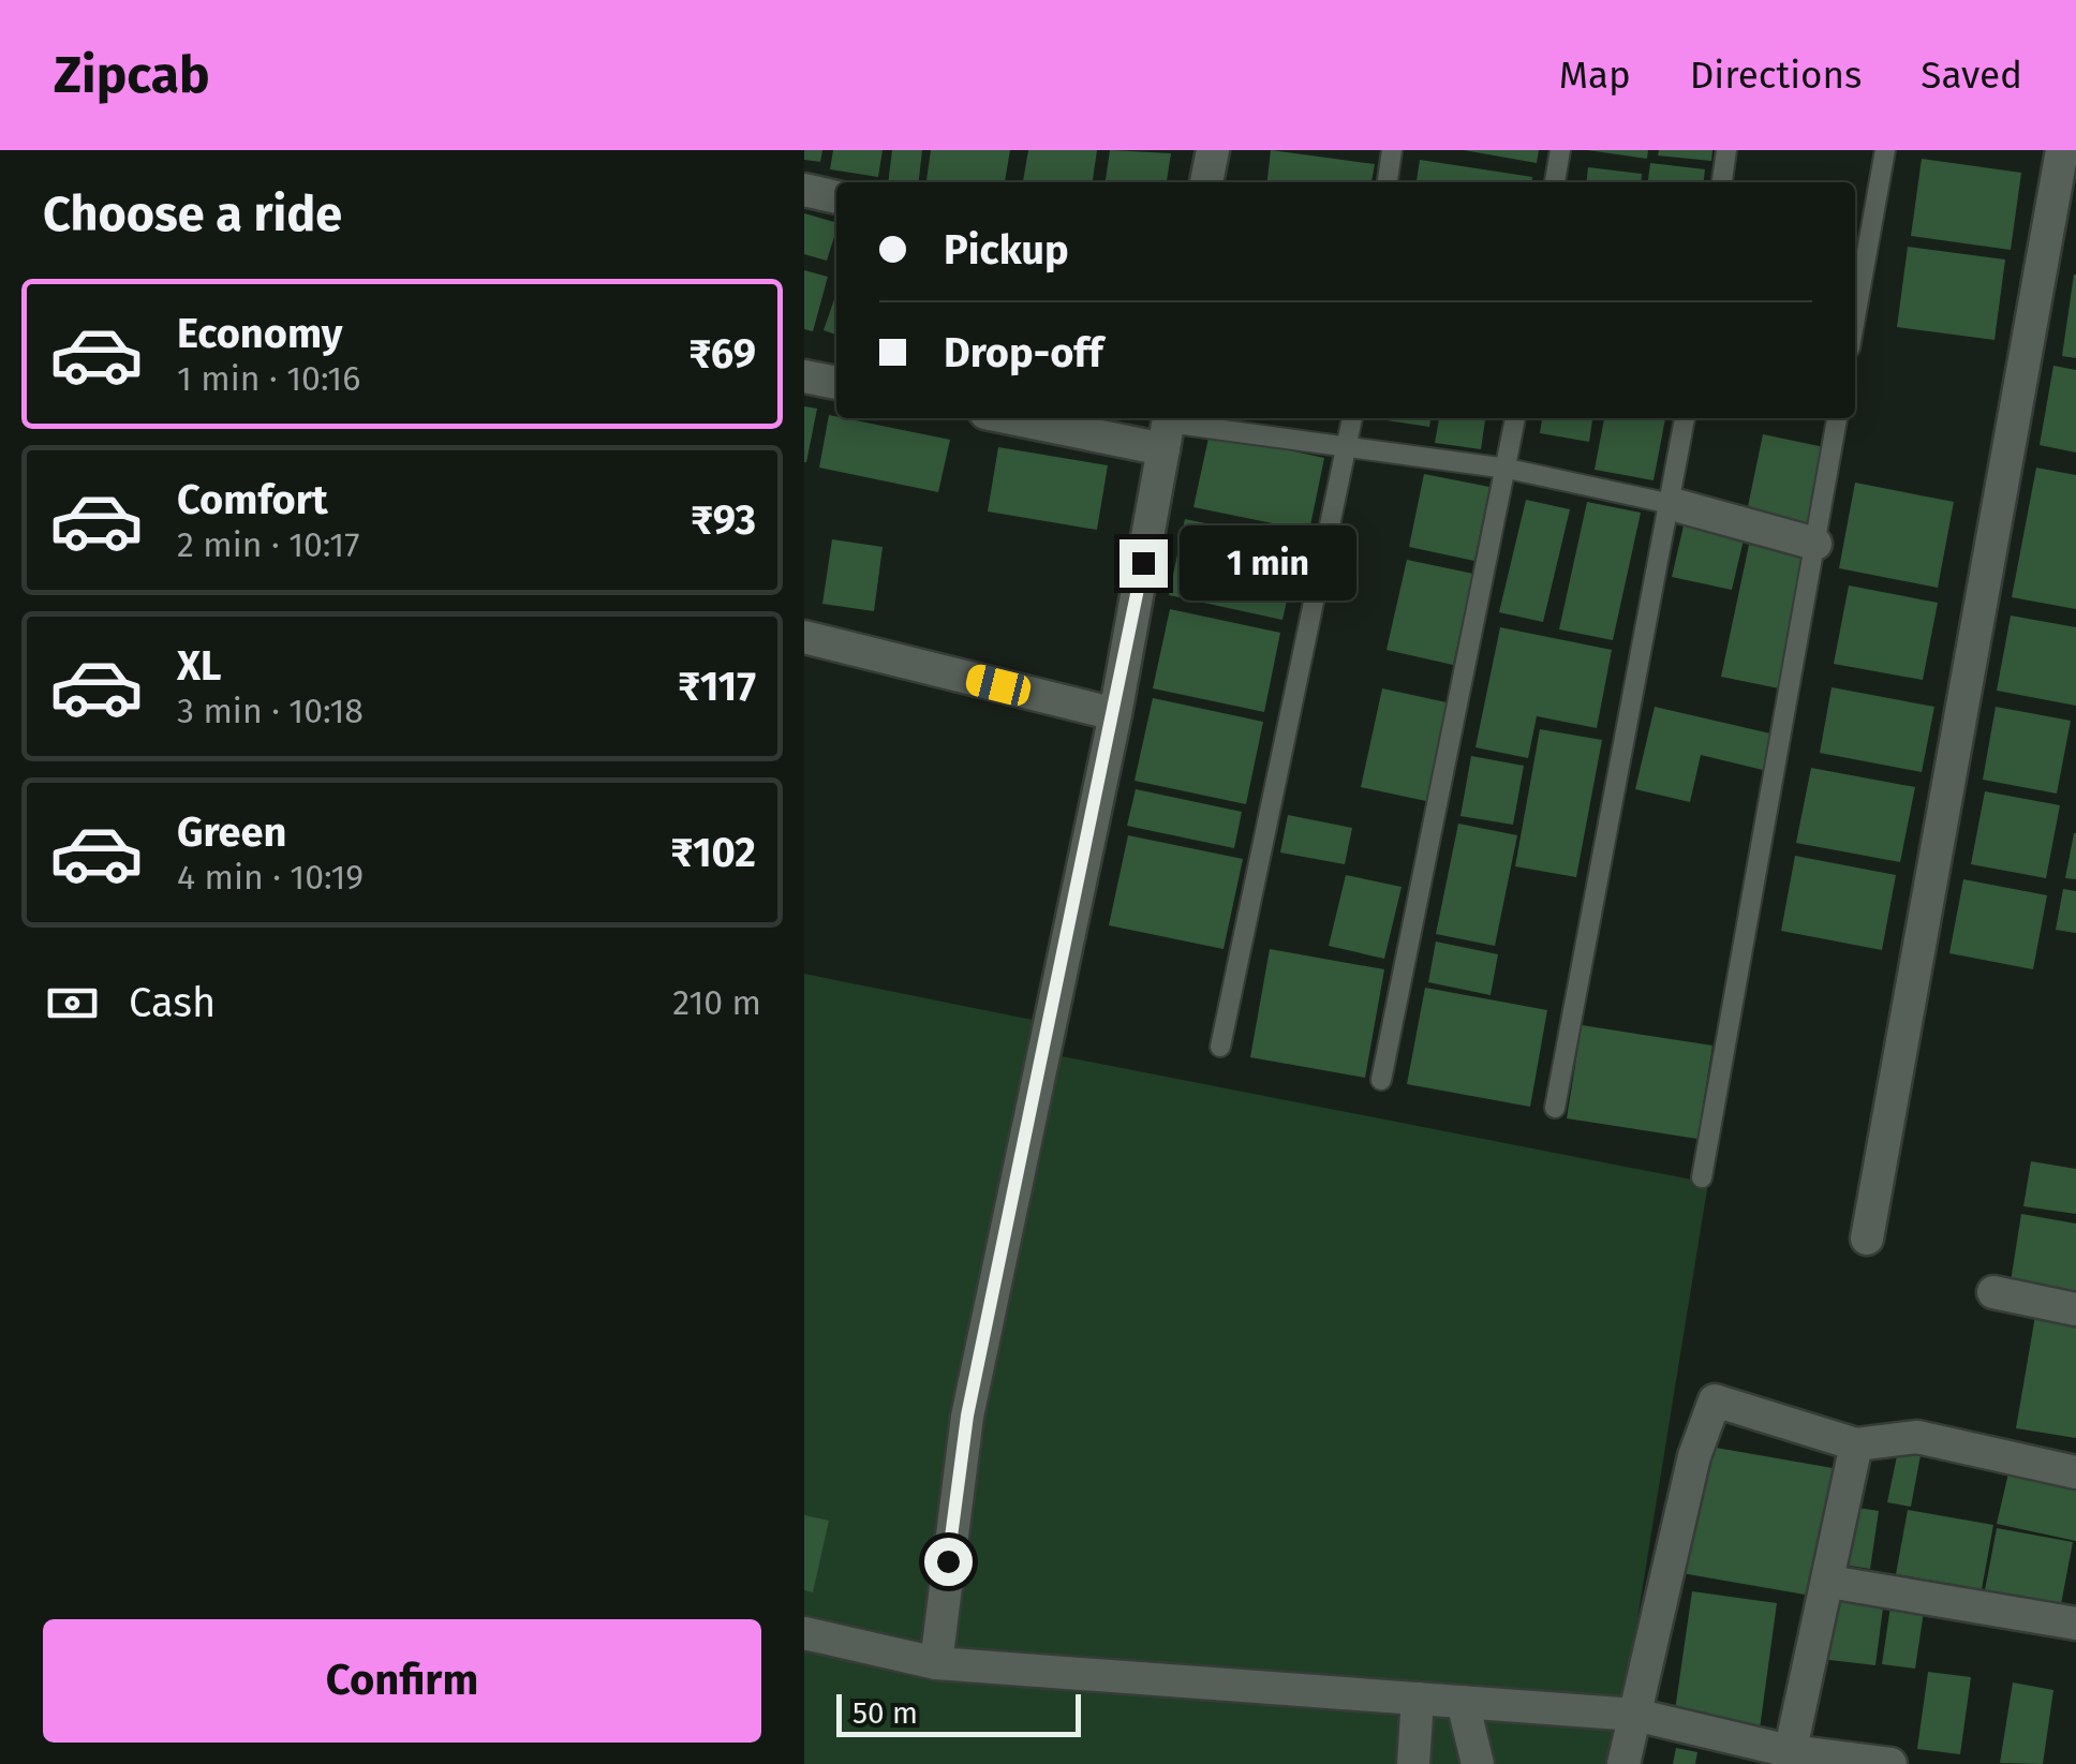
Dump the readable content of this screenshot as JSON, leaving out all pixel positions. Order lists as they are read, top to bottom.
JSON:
{
  "scale_bar": "50 m",
  "page": {
    "header": "Zipcab",
    "nav": ["Map", "Directions", "Saved"],
    "heading": "Choose a ride",
    "banner": ["Pickup", "Drop-off"],
    "list": [
      {
        "name": "Economy",
        "note": "1 min · 10:16",
        "value": "₹69"
      },
      {
        "name": "Comfort",
        "note": "2 min · 10:17",
        "value": "₹93"
      },
      {
        "name": "XL",
        "note": "3 min · 10:18",
        "value": "₹117"
      },
      {
        "name": "Green",
        "note": "4 min · 10:19",
        "value": "₹102"
      }
    ],
    "bubble": "1 min",
    "pay": ["Cash", "210 m"],
    "buttons": "Confirm",
    "scale": "50 m"
  }
}
